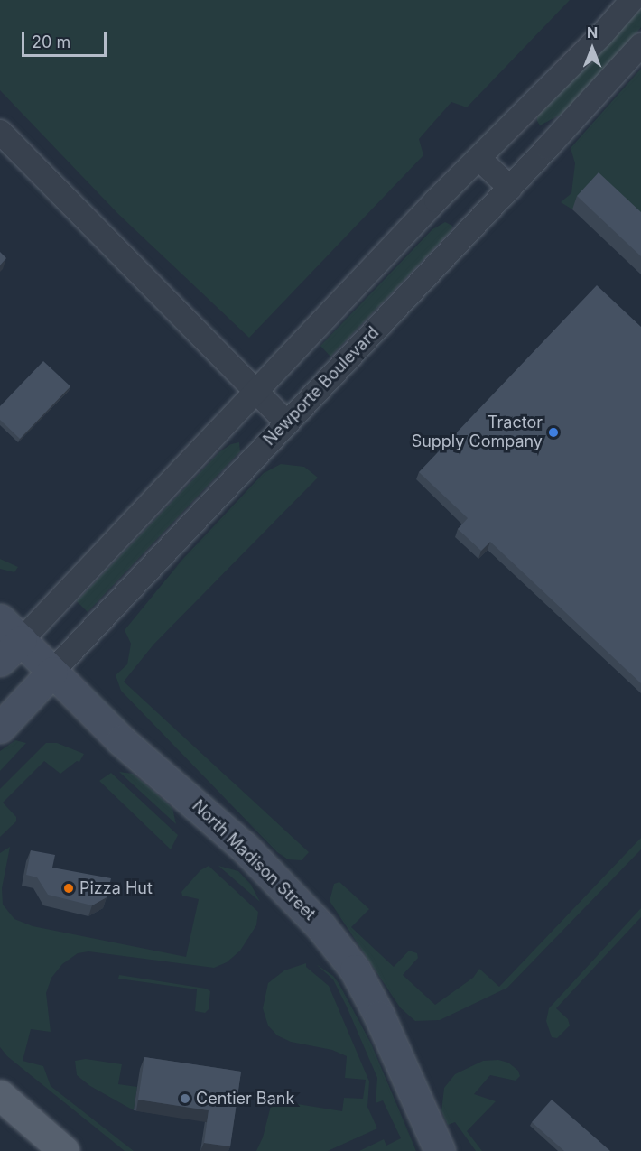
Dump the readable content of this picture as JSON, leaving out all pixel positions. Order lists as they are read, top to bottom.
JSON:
{
  "streets": {
    "street": ["Newporte Boulevard", "North Madison Street"]
  },
  "crossings": [
    ["Newporte Boulevard", "North Madison Street"]
  ],
  "places": ["Tractor Supply Company", "Pizza Hut", "Centier Bank"],
  "scale_bar": "20 m",
  "north": "top"
}
